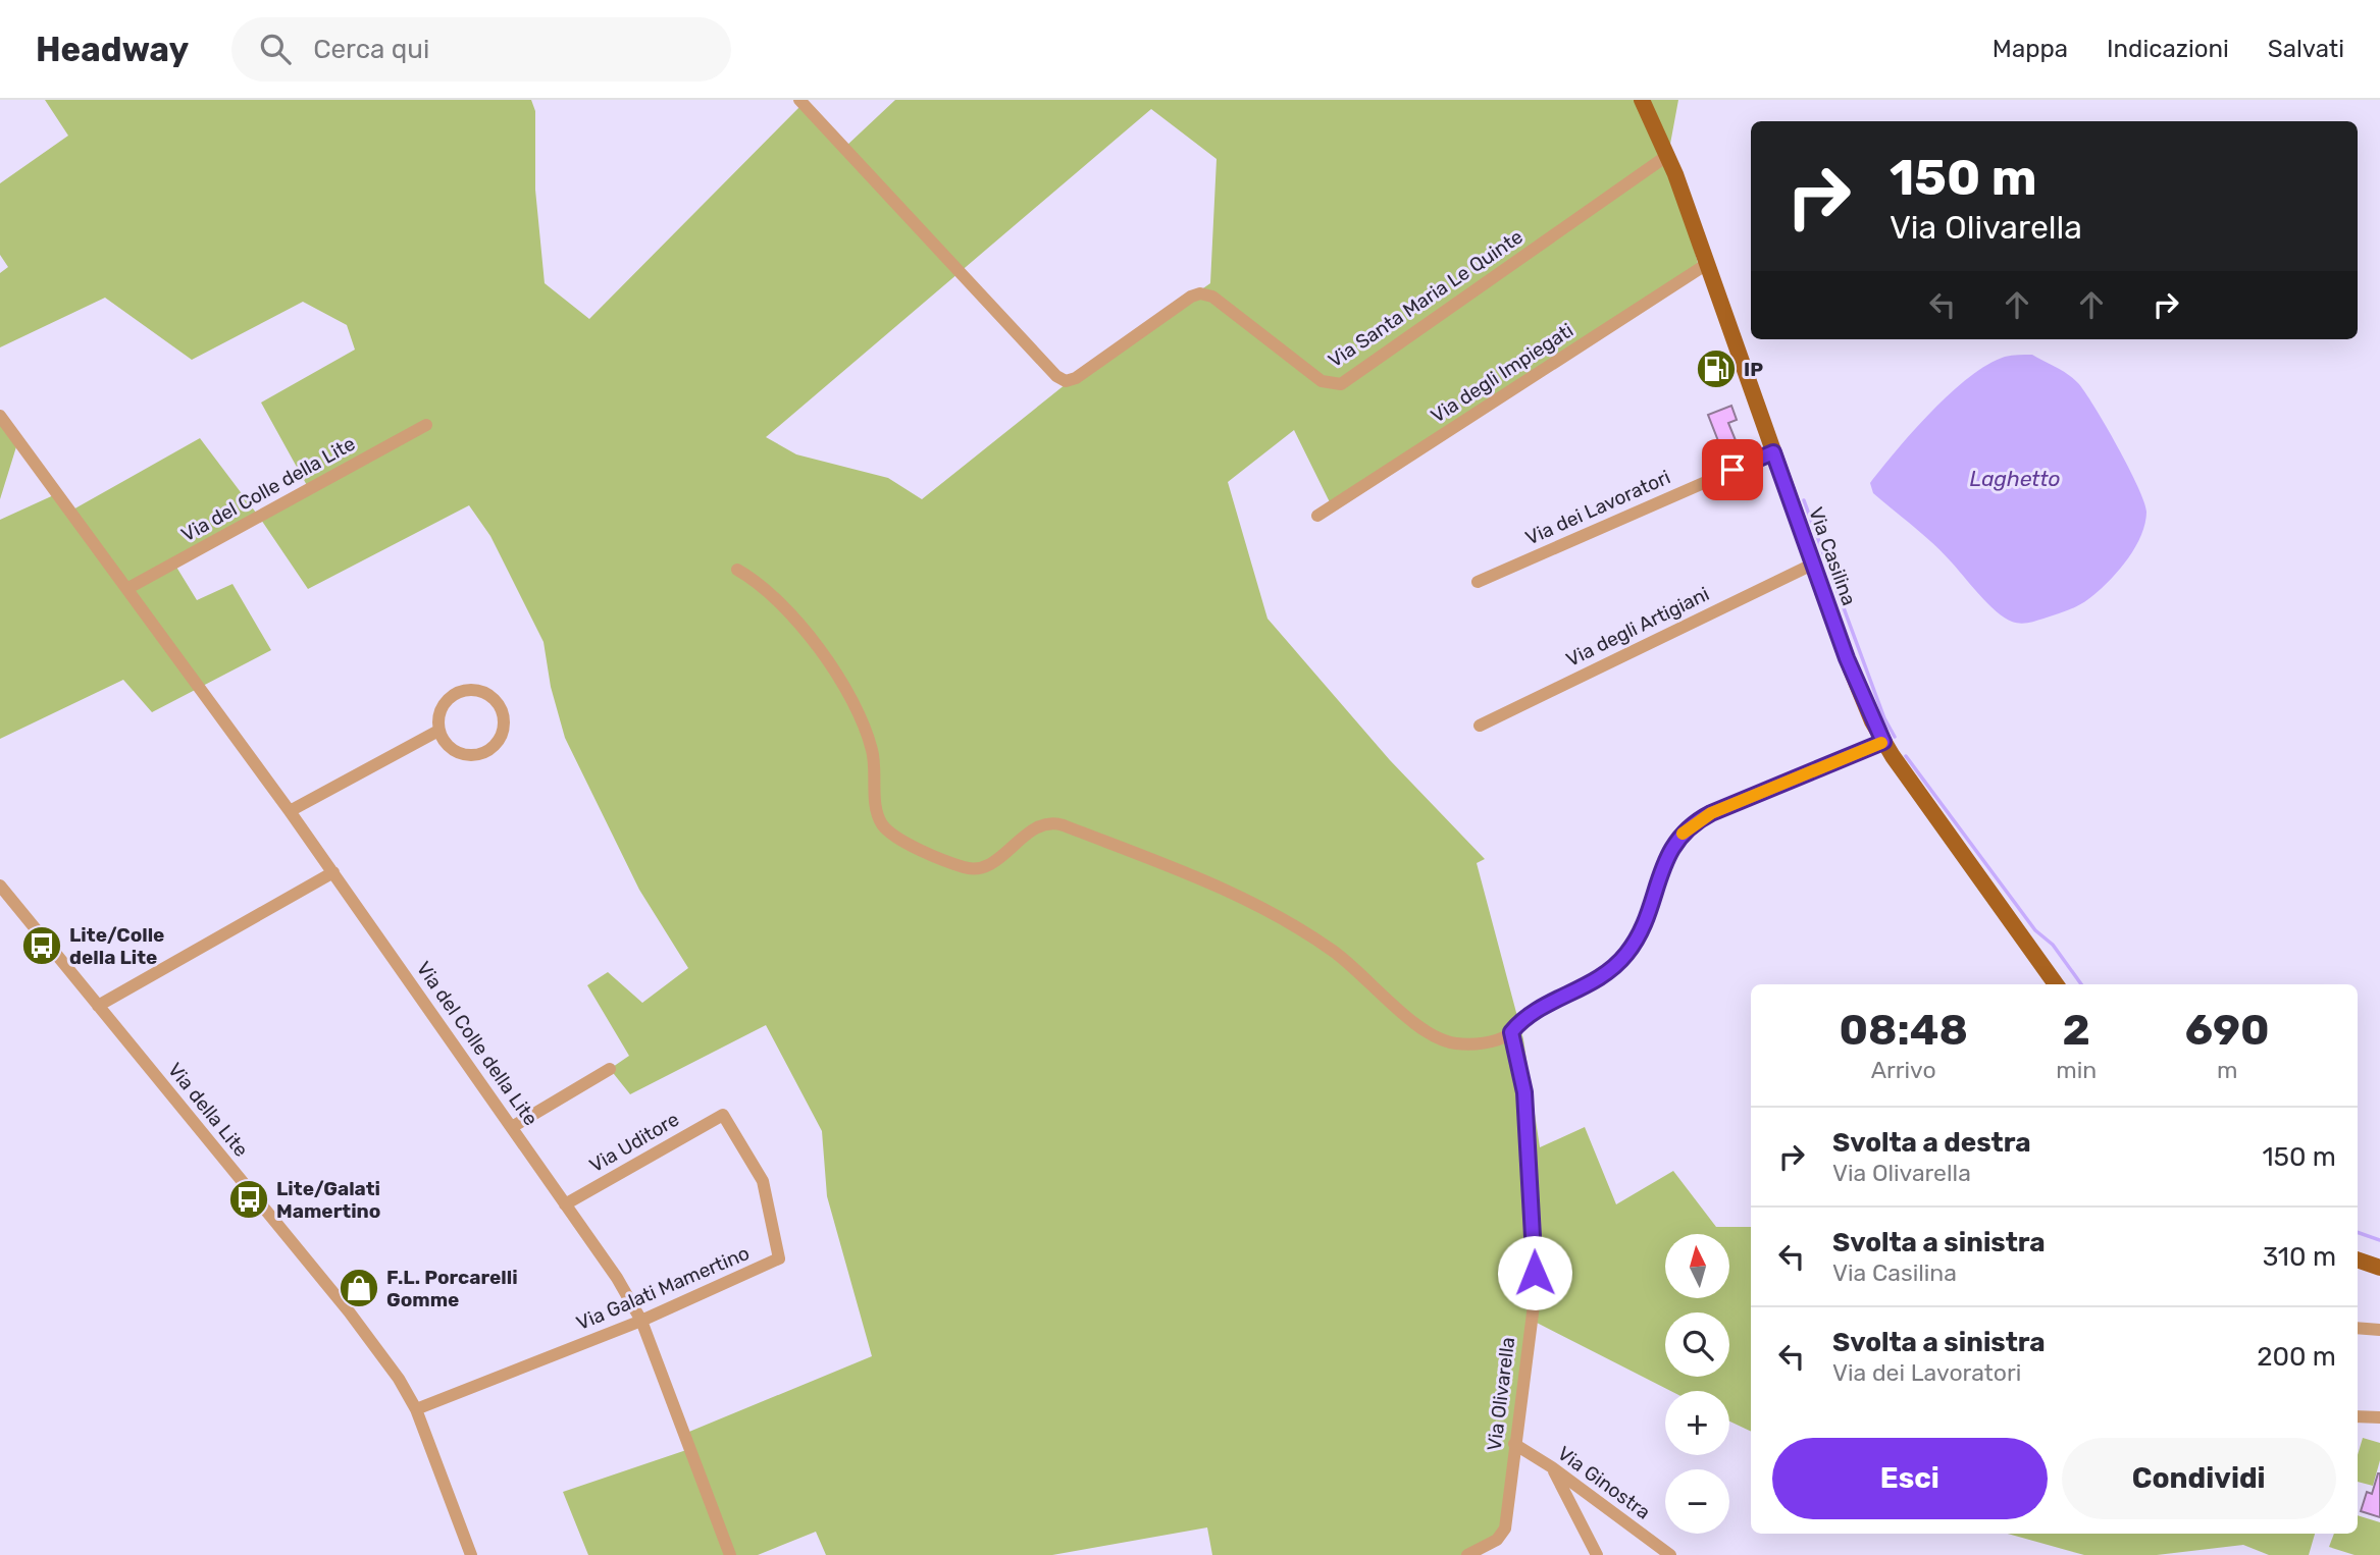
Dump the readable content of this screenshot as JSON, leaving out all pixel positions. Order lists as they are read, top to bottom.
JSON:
{
  "streets": {
    "main road": ["Via Casilina"],
    "street": [
      "Via Santa Maria Le Quinte",
      "Via degli Impiegati",
      "Via del Colle della Lite",
      "Via dei Lavoratori",
      "Via degli Artigiani",
      "Via della Lite",
      "Via Uditore",
      "Via Galati Mamertino",
      "Via Olivarella",
      "Via Ginostra"
    ]
  },
  "crossings": [
    ["Via Santa Maria Le Quinte", "Via Casilina"],
    ["Via degli Impiegati", "Via Casilina"],
    ["Via del Colle della Lite", "Via Uditore"],
    ["Via del Colle della Lite", "Via Galati Mamertino"],
    ["Via dei Lavoratori", "Via Casilina"],
    ["Via Casilina", "Via degli Artigiani"],
    ["Via della Lite", "Via Galati Mamertino"],
    ["Via Uditore", "Via Galati Mamertino"],
    ["Via Olivarella", "Via Ginostra"]
  ],
  "water": ["Laghetto"],
  "places": {
    "fuel station": ["IP"],
    "bus stop": ["Lite/Colle della Lite", "Lite/Galati Mamertino"],
    "shop": ["F.L. Porcarelli Gomme"]
  },
  "north": "top",
  "page": {
    "header": "Headway",
    "search": "Cerca qui",
    "nav": ["Mappa", "Indicazioni", "Salvati"],
    "turn": ["150 m", "Via Olivarella"],
    "eta": [
      "08:48",
      "Arrivo",
      "2",
      "min",
      "690",
      "m"
    ],
    "list": [
      {
        "name": "Svolta a destra",
        "note": "Via Olivarella",
        "value": "150 m"
      },
      {
        "name": "Svolta a sinistra",
        "note": "Via Casilina",
        "value": "310 m"
      },
      {
        "name": "Svolta a sinistra",
        "note": "Via dei Lavoratori",
        "value": "200 m"
      }
    ],
    "map_buttons": ["+", "−"],
    "buttons": ["Esci", "Condividi"]
  }
}
